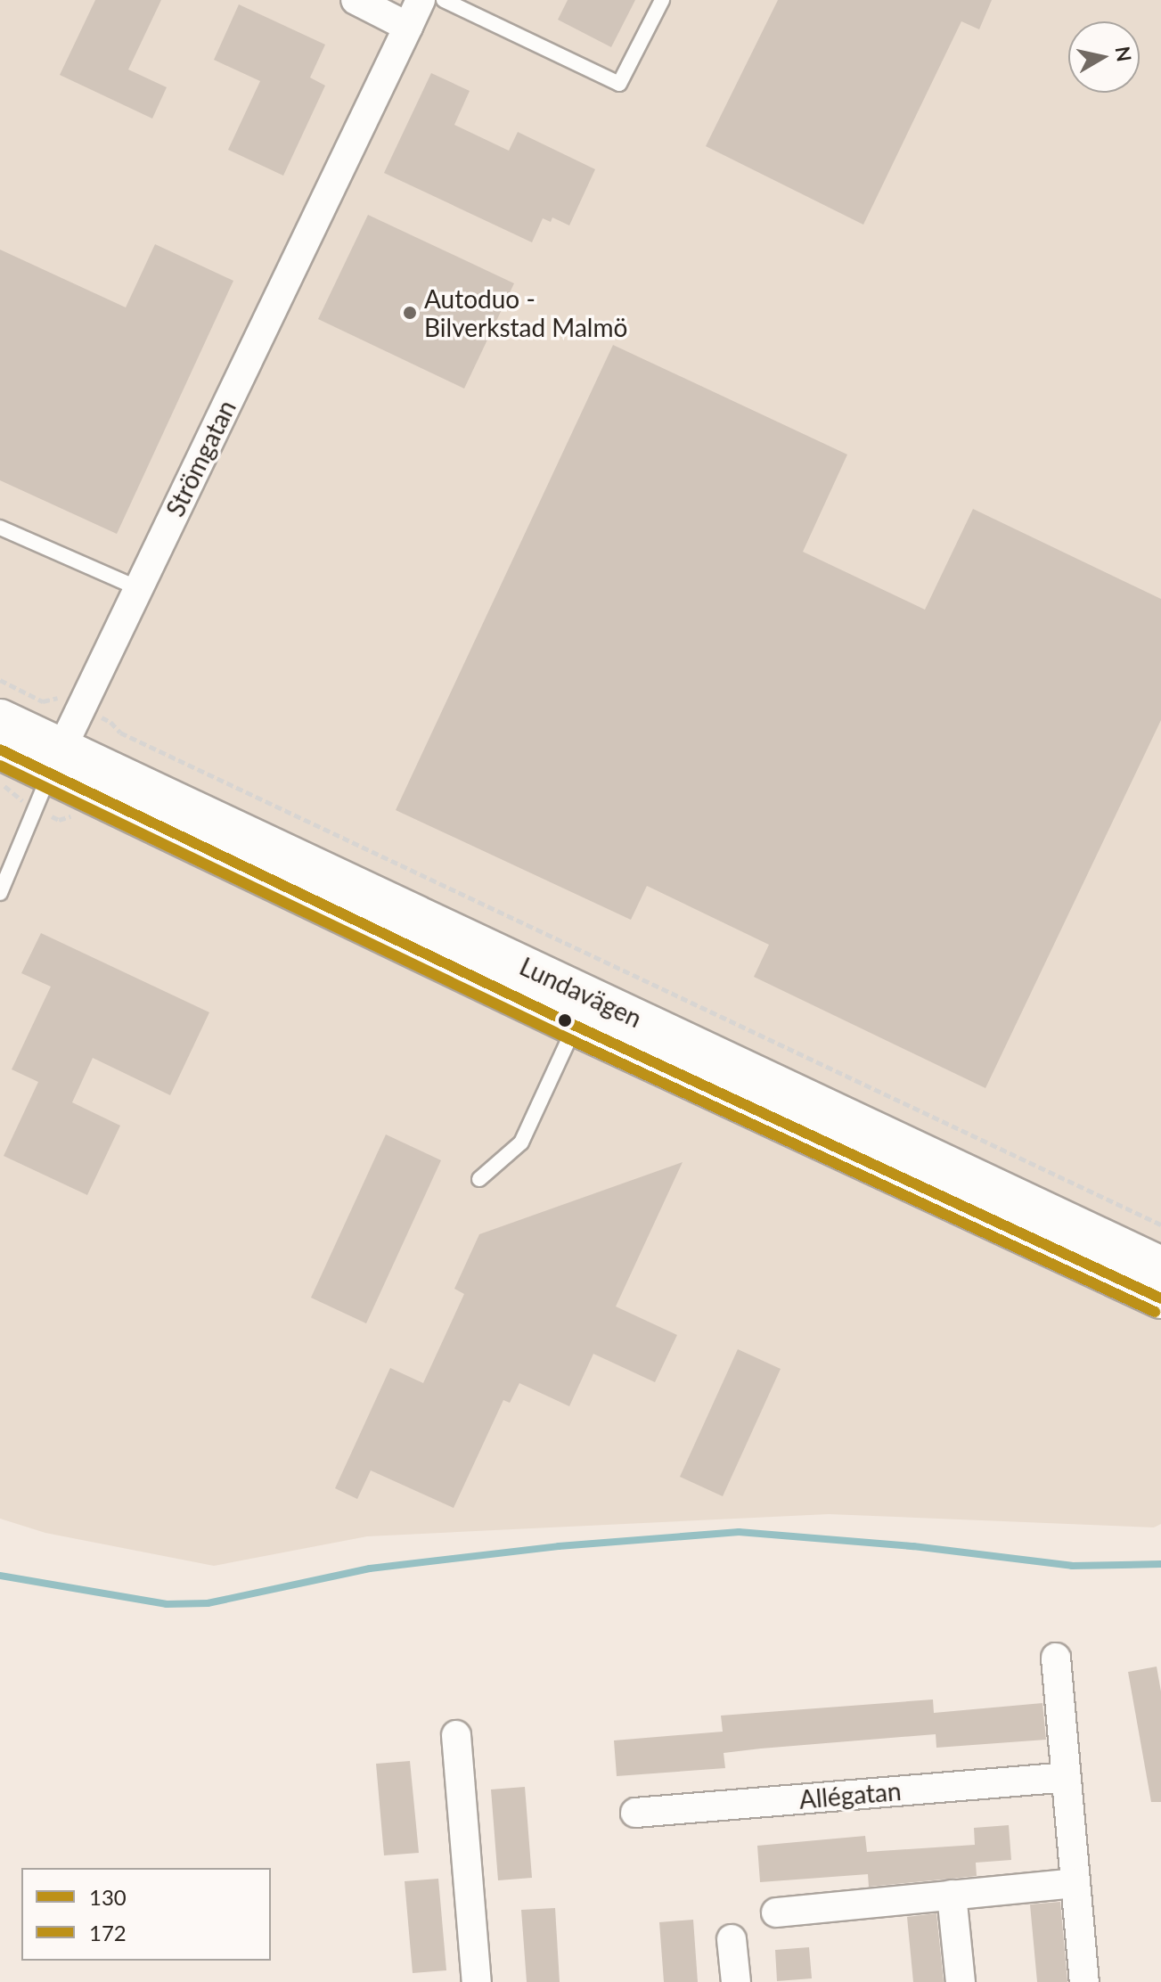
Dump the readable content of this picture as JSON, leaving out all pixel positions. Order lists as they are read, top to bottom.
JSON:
{
  "streets": {
    "main road": ["Lundavägen"],
    "street": ["Strömgatan", "Allégatan"]
  },
  "crossings": [
    ["Strömgatan", "Lundavägen"]
  ],
  "places": ["Autoduo - Bilverkstad Malmö"],
  "lines": ["transit line 130", "transit line 172"],
  "legend": ["130", "172"],
  "north": "right"
}
